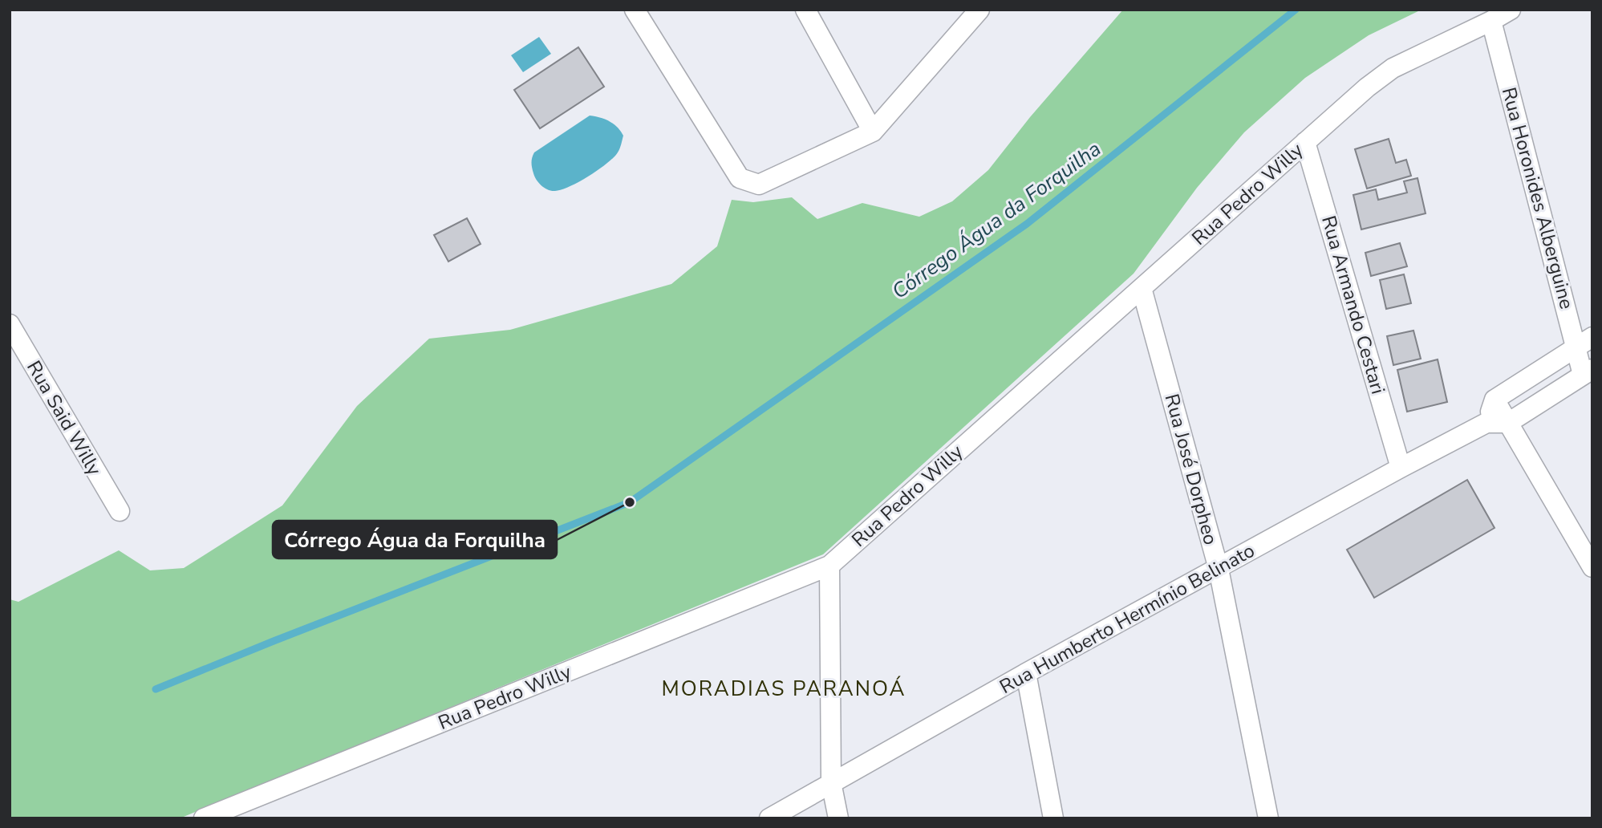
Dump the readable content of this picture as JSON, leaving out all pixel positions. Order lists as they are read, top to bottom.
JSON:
{
  "streets": {
    "street": [
      "Rua Pedro Willy",
      "Rua Horonides Alberguine",
      "Rua Armando Cestari",
      "Rua Said Willy",
      "Rua José Dorpheo",
      "Rua Humberto Hermínio Belinato"
    ]
  },
  "crossings": [
    ["Rua Pedro Willy", "Rua Horonides Alberguine"],
    ["Rua Pedro Willy", "Rua Armando Cestari"],
    ["Rua Pedro Willy", "Rua José Dorpheo"],
    ["Rua Armando Cestari", "Rua Humberto Hermínio Belinato"],
    ["Rua José Dorpheo", "Rua Humberto Hermínio Belinato"]
  ],
  "districts": ["MORADIAS PARANOÁ"],
  "water": ["Córrego Água da Forquilha"],
  "places": ["Córrego Água da Forquilha"]
}
